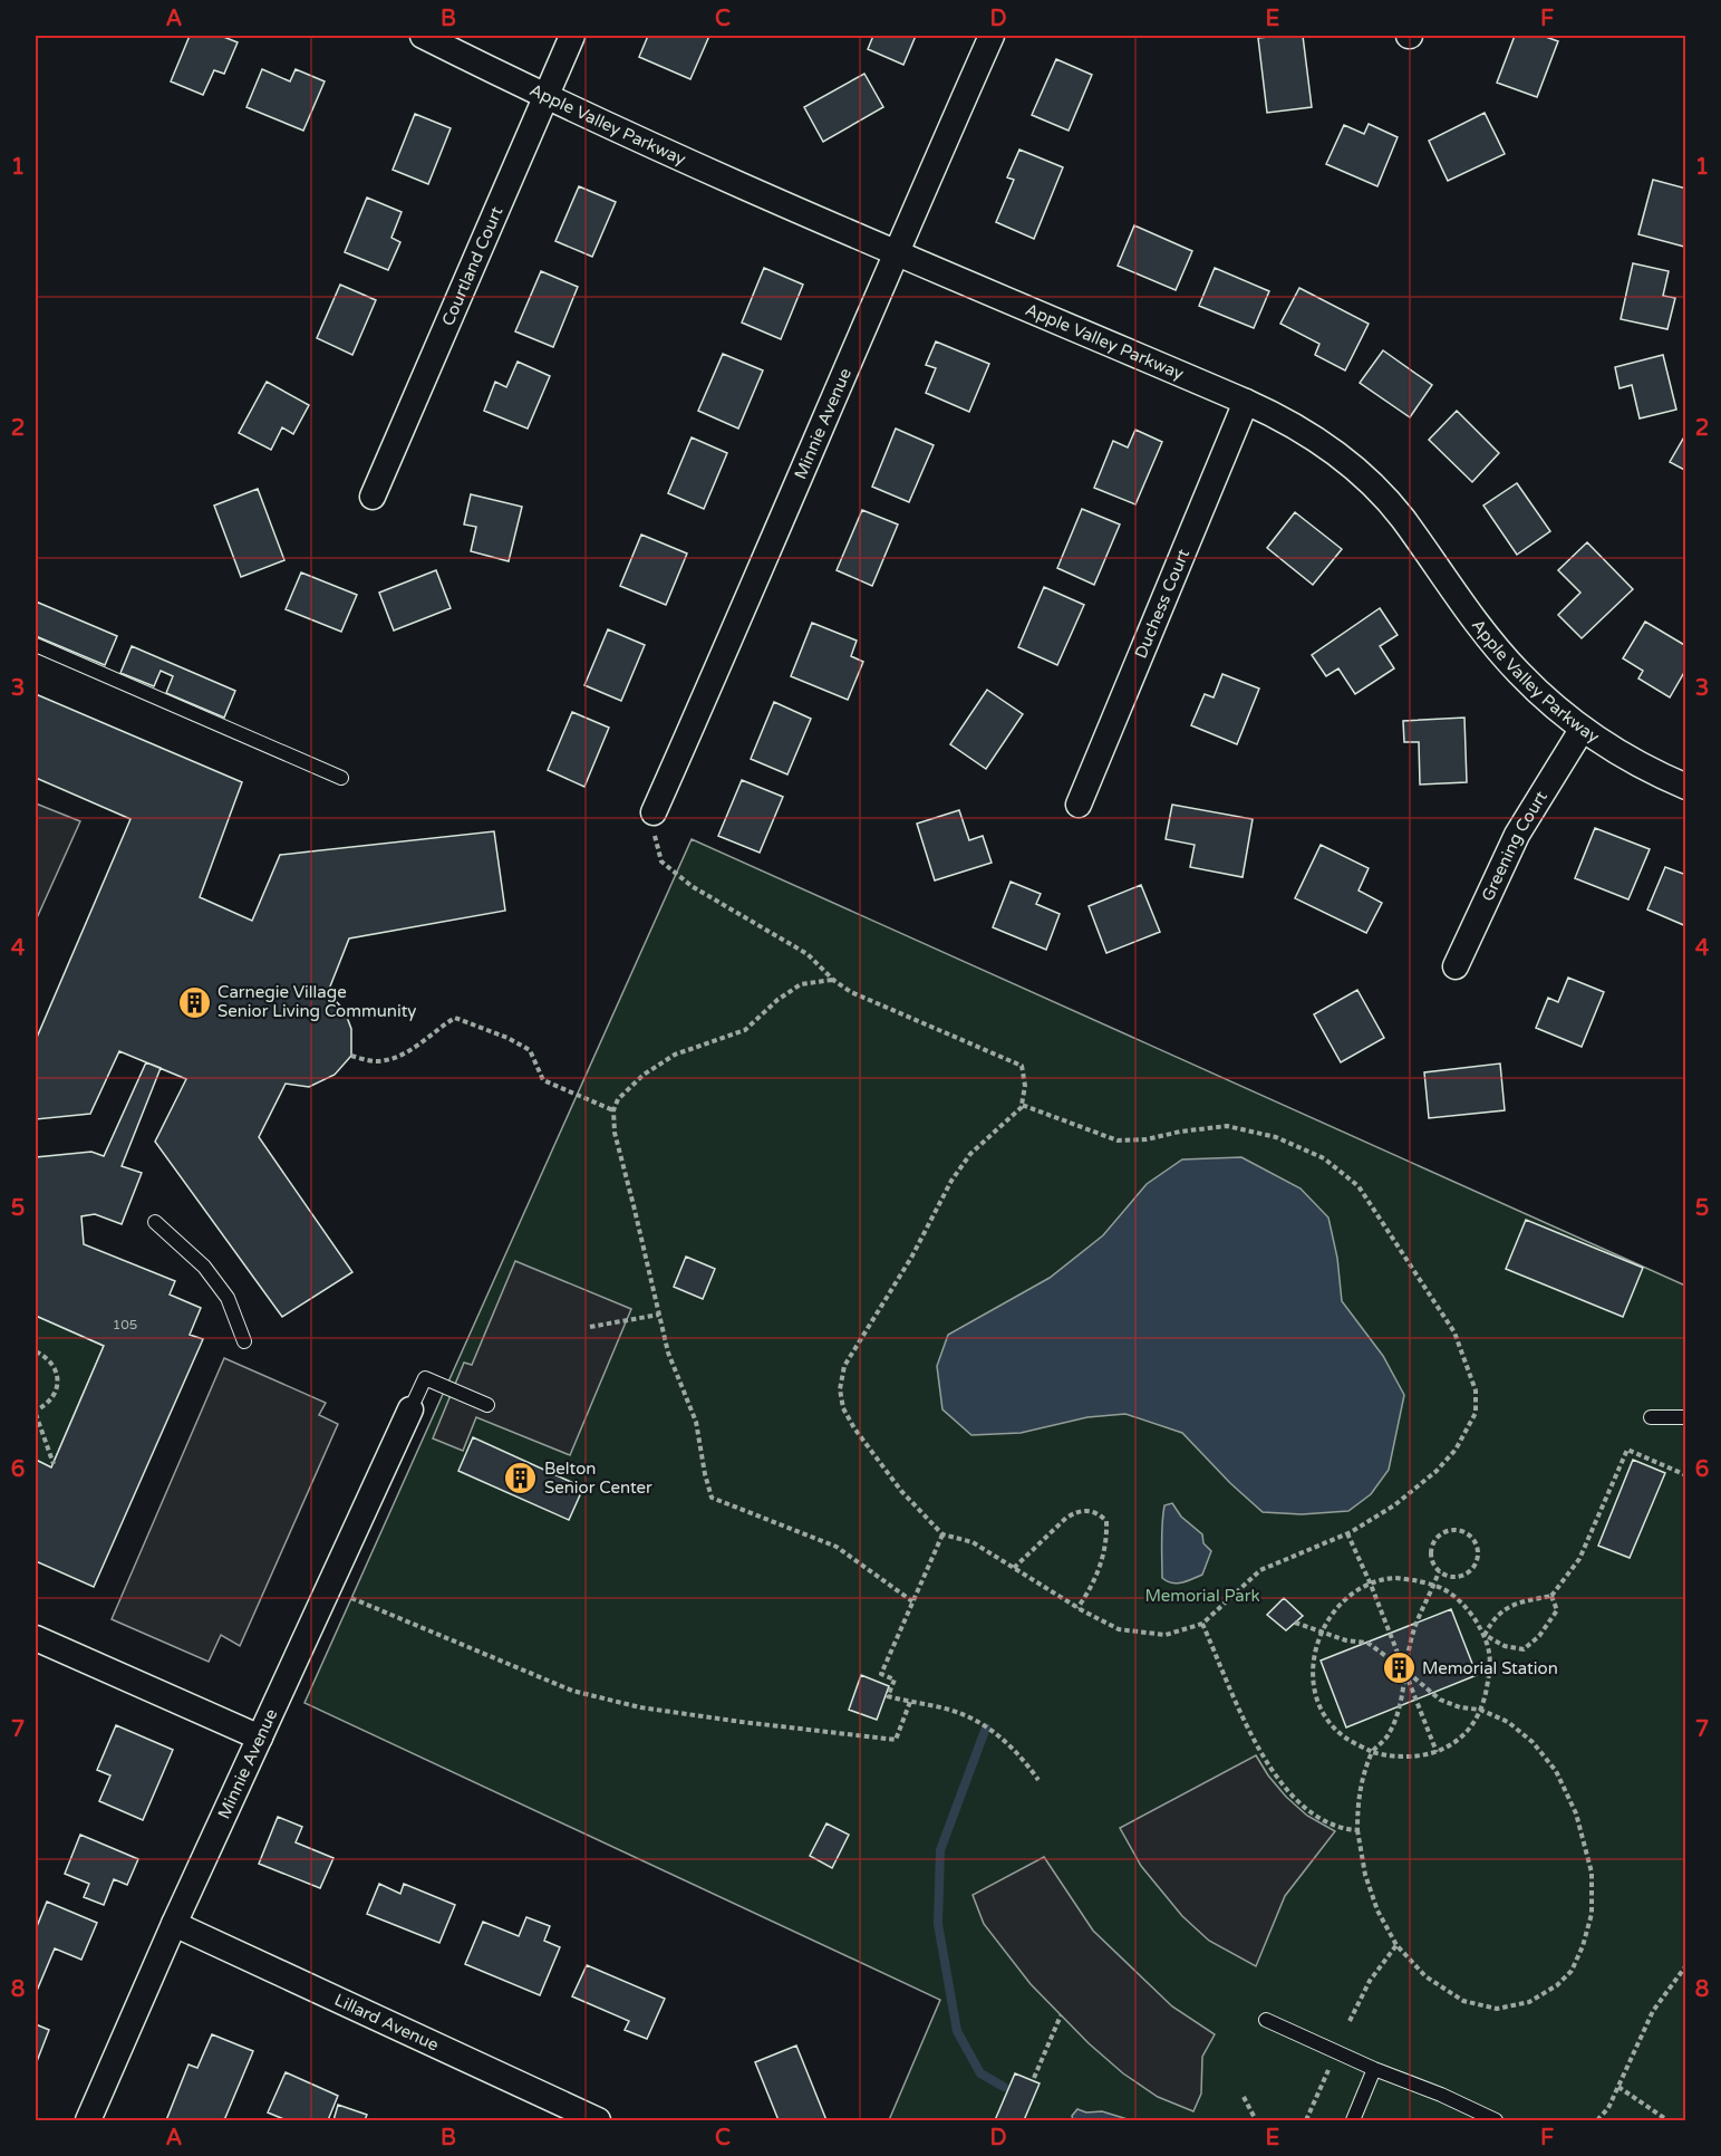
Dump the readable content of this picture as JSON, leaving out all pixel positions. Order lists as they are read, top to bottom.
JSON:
{
  "streets": {
    "street": [
      "Apple Valley Parkway",
      "Courtland Court",
      "Minnie Avenue",
      "Duchess Court",
      "Greening Court",
      "Lillard Avenue"
    ]
  },
  "crossings": [
    ["Apple Valley Parkway", "Courtland Court"],
    ["Apple Valley Parkway", "Minnie Avenue"],
    ["Apple Valley Parkway", "Duchess Court"],
    ["Apple Valley Parkway", "Greening Court"],
    ["Minnie Avenue", "Lillard Avenue"]
  ],
  "parks": ["Memorial Park"],
  "places": {
    "building": ["Carnegie Village Senior Living Community", "Belton Senior Center", "Memorial Station"]
  },
  "house_numbers": ["105"],
  "grid": {
    "columns": [
      "A",
      "B",
      "C",
      "D",
      "E",
      "F"
    ],
    "rows": [
      "1",
      "2",
      "3",
      "4",
      "5",
      "6",
      "7",
      "8"
    ]
  }
}
